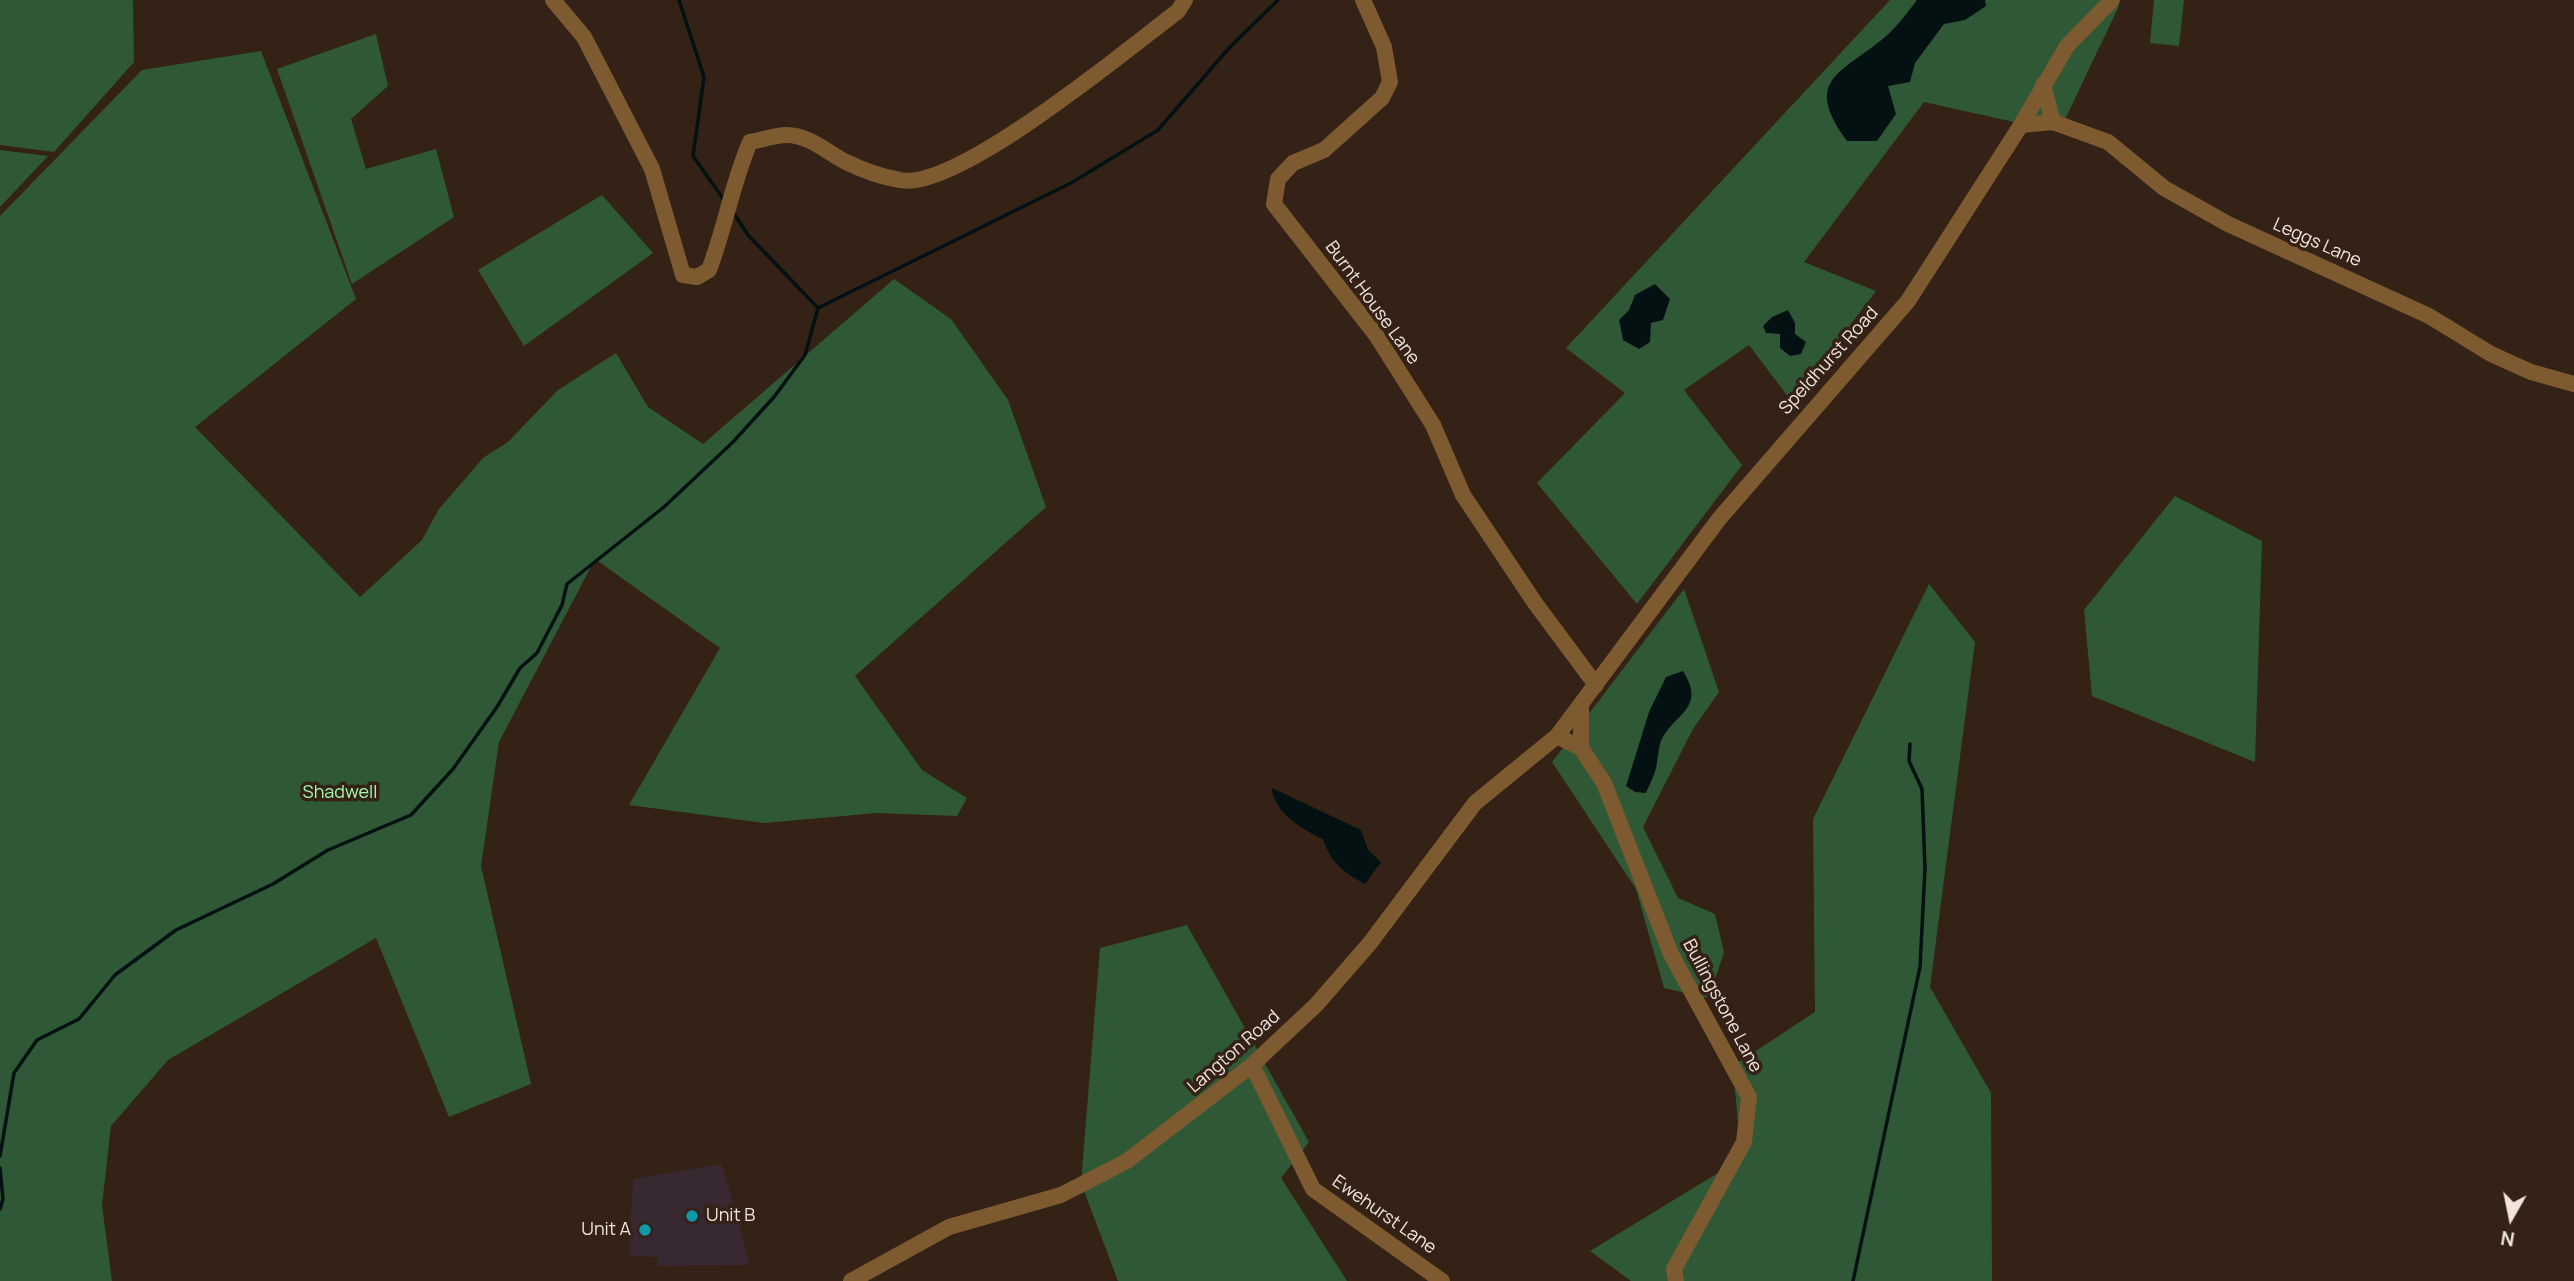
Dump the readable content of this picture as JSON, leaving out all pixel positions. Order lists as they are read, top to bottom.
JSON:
{
  "streets": {
    "street": [
      "Leggs Lane",
      "Burnt House Lane",
      "Speldhurst Road",
      "Bullingstone Lane",
      "Langton Road",
      "Ewehurst Lane"
    ]
  },
  "crossings": [
    ["Leggs Lane", "Speldhurst Road"],
    ["Burnt House Lane", "Speldhurst Road"],
    ["Speldhurst Road", "Langton Road"],
    ["Langton Road", "Ewehurst Lane"]
  ],
  "parks": ["Shadwell"],
  "places": ["Unit B", "Unit A"],
  "north": "bottom"
}
